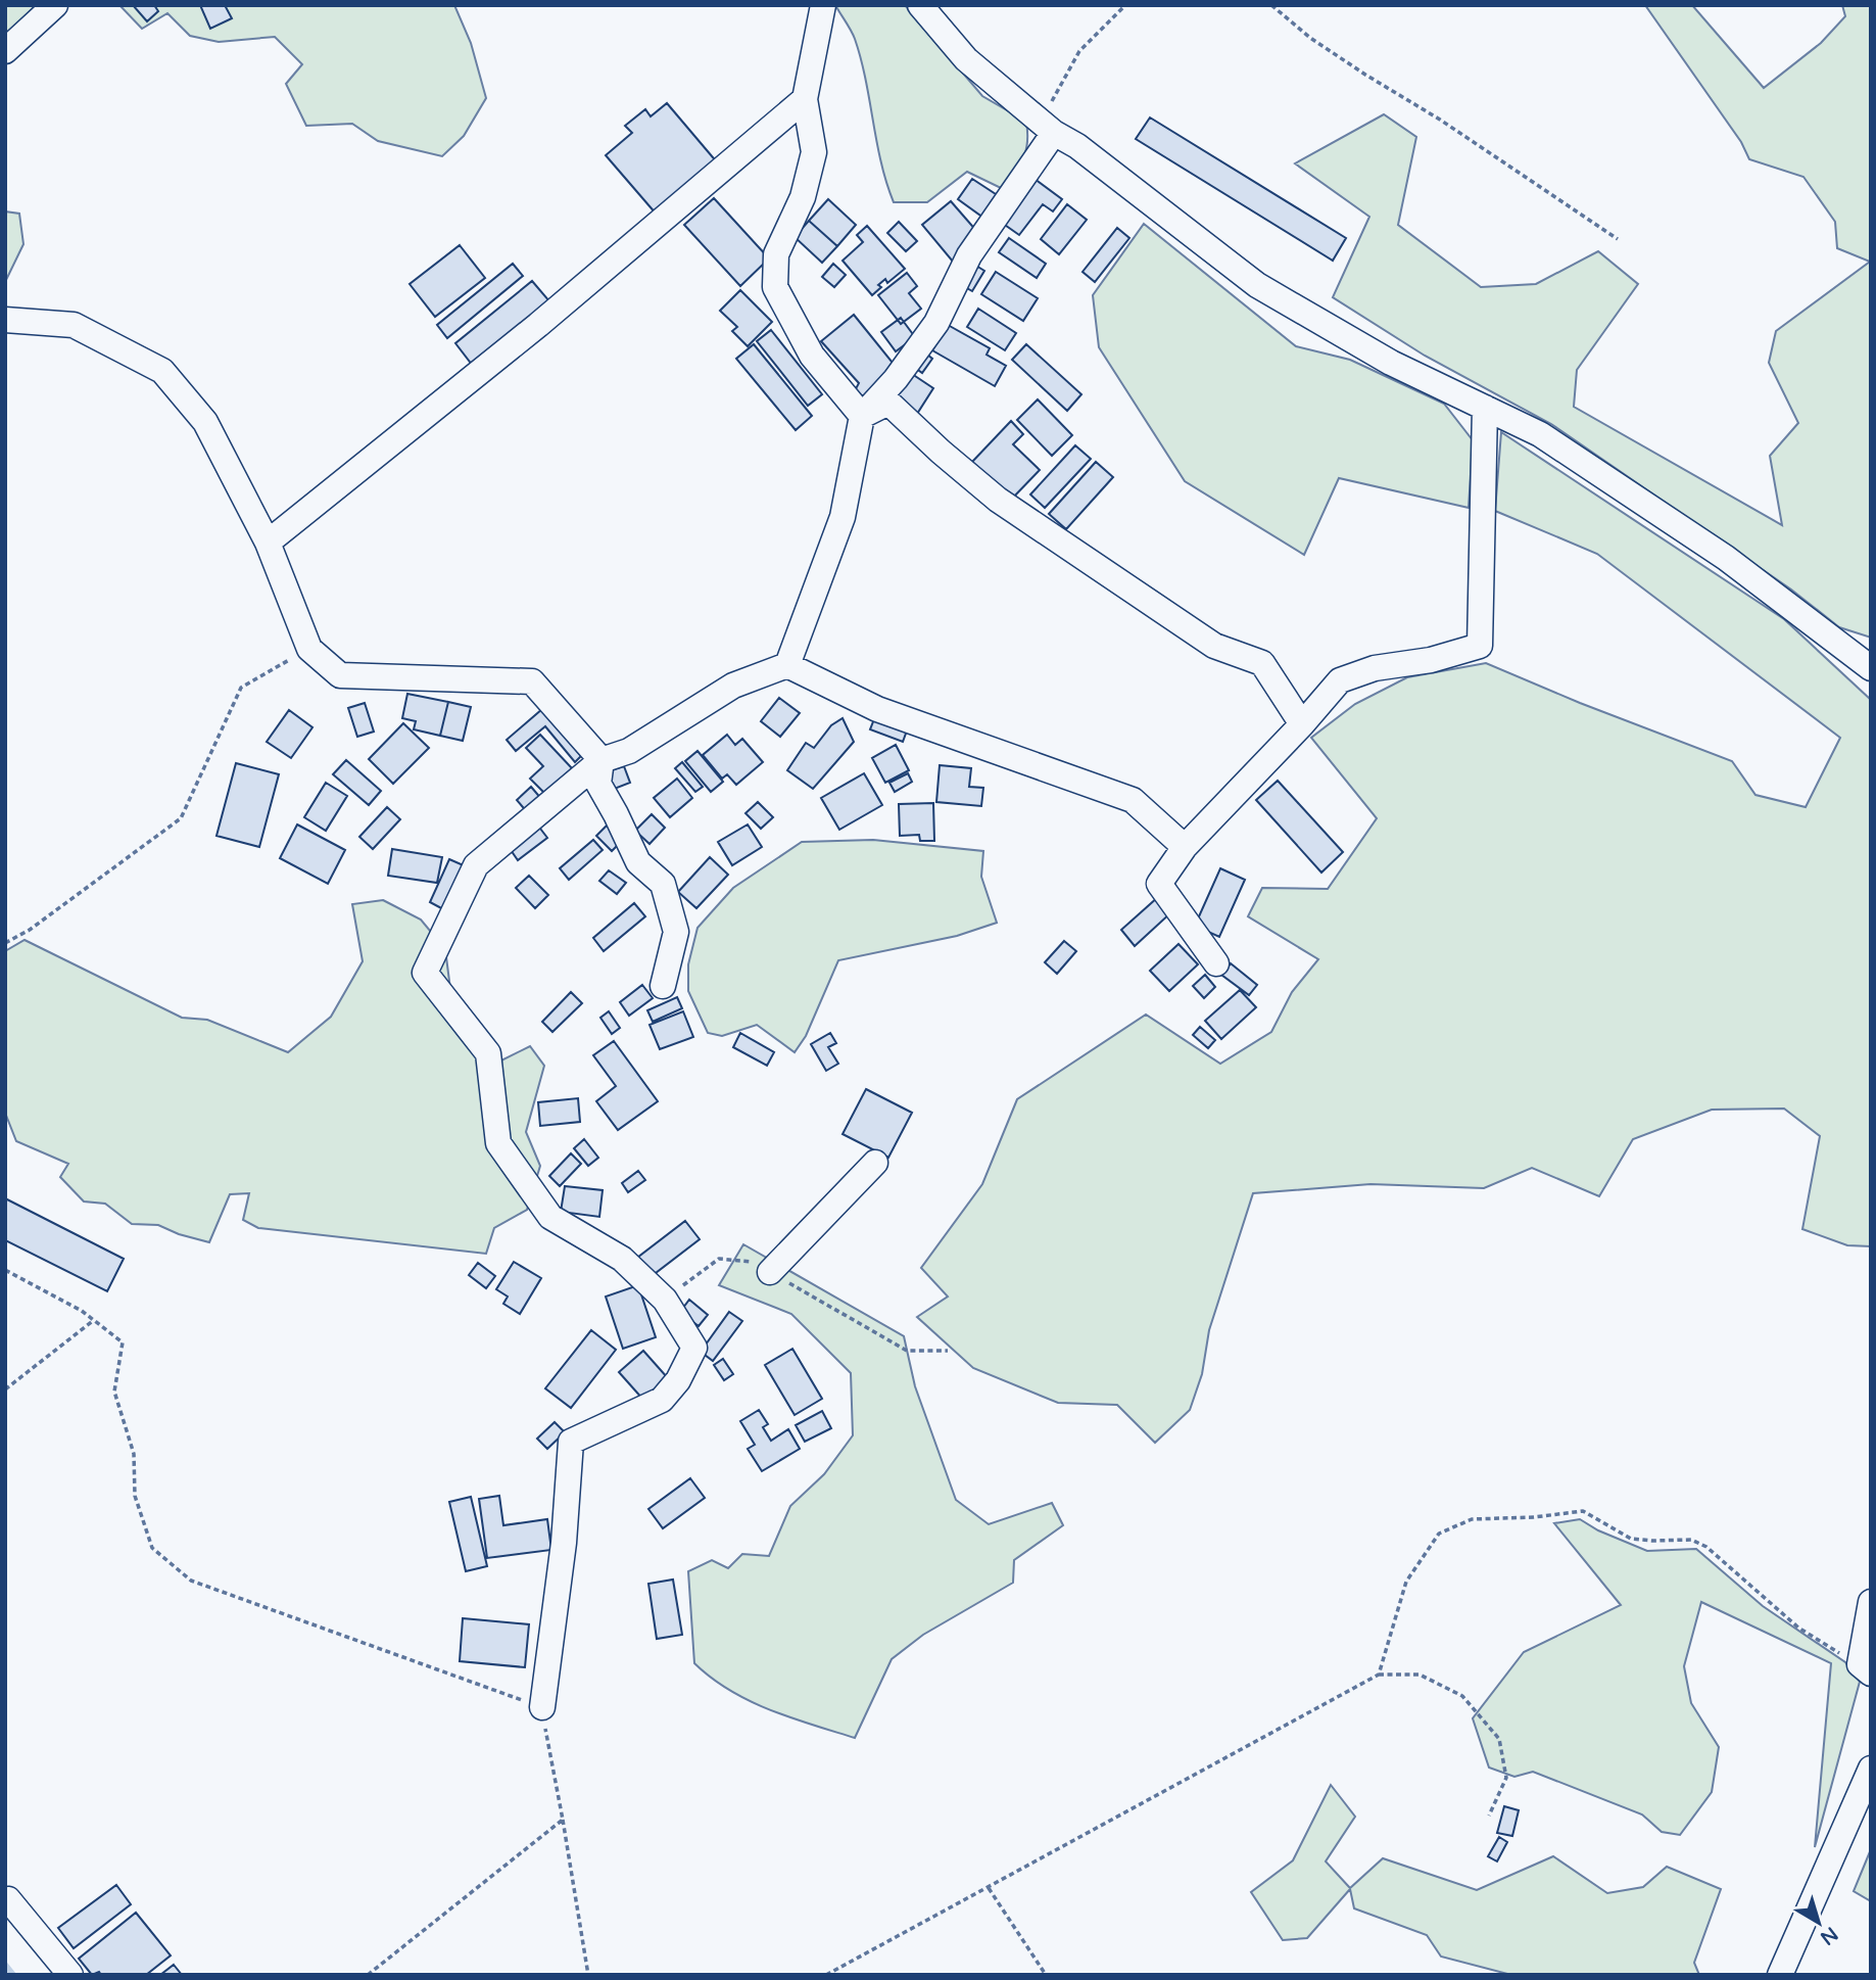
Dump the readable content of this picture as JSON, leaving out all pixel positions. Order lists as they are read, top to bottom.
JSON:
{
  "north": "bottom right"
}
